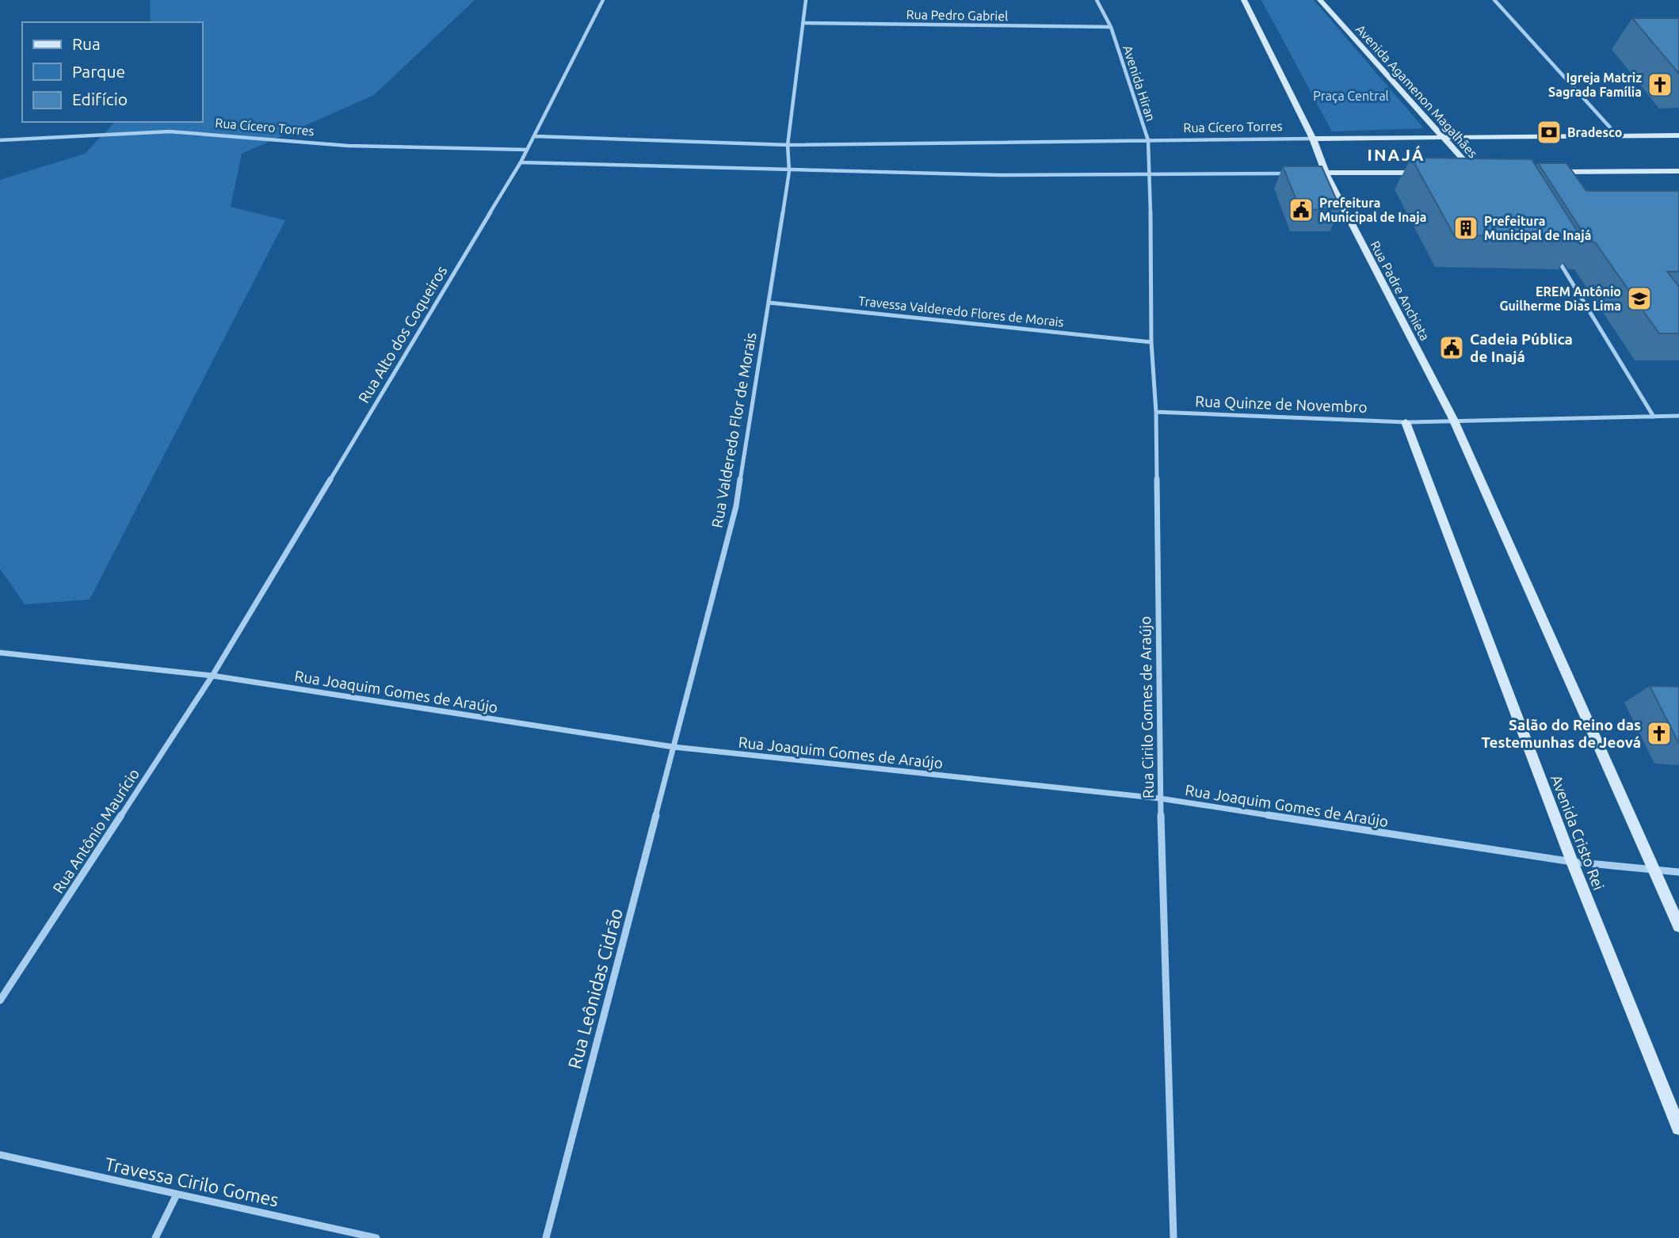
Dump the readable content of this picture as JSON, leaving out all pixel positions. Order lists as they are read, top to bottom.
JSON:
{
  "streets": {
    "street": [
      "Rua Pedro Gabriel",
      "Avenida Hiran",
      "Avenida Agamenon Magalhães",
      "Rua Cícero Torres",
      "Rua Padre Anchieta",
      "Travessa Valderedo Flores de Morais",
      "Rua Alto dos Coqueiros",
      "Rua Quinze de Novembro",
      "Rua Valderedo Flor de Morais",
      "Rua Joaquim Gomes de Araújo",
      "Rua Cirilo Gomes de Araújo",
      "Rua Antônio Maurício",
      "Avenida Cristo Rei",
      "Rua Leônidas Cidrão",
      "Travessa Cirilo Gomes"
    ]
  },
  "crossings": [
    ["Rua Pedro Gabriel", "Avenida Hiran"],
    ["Rua Pedro Gabriel", "Rua Valderedo Flor de Morais"],
    ["Avenida Hiran", "Rua Cícero Torres"],
    ["Avenida Hiran", "Rua Cirilo Gomes de Araújo"],
    ["Avenida Agamenon Magalhães", "Rua Cícero Torres"],
    ["Rua Cícero Torres", "Rua Alto dos Coqueiros"],
    ["Rua Cícero Torres", "Rua Valderedo Flor de Morais"],
    ["Rua Padre Anchieta", "Rua Quinze de Novembro"],
    ["Travessa Valderedo Flores de Morais", "Rua Valderedo Flor de Morais"],
    ["Travessa Valderedo Flores de Morais", "Rua Cirilo Gomes de Araújo"],
    ["Rua Alto dos Coqueiros", "Rua Joaquim Gomes de Araújo"],
    ["Rua Alto dos Coqueiros", "Rua Antônio Maurício"],
    ["Rua Quinze de Novembro", "Rua Cirilo Gomes de Araújo"],
    ["Rua Quinze de Novembro", "Avenida Cristo Rei"],
    ["Rua Valderedo Flor de Morais", "Rua Joaquim Gomes de Araújo"],
    ["Rua Valderedo Flor de Morais", "Rua Leônidas Cidrão"],
    ["Rua Joaquim Gomes de Araújo", "Rua Cirilo Gomes de Araújo"],
    ["Rua Joaquim Gomes de Araújo", "Rua Antônio Maurício"],
    ["Rua Joaquim Gomes de Araújo", "Avenida Cristo Rei"],
    ["Rua Joaquim Gomes de Araújo", "Rua Leônidas Cidrão"]
  ],
  "districts": ["INAJÁ"],
  "parks": ["Praça Central"],
  "places": {
    "church": ["Igreja Matriz Sagrada Família", "Salão do Reino das Testemunhas de Jeová"],
    "bank": ["Bradesco"],
    "public building": ["Prefeitura Municipal de Inaja", "Cadeia Pública de Inajá"],
    "building": ["Prefeitura Municipal de Inajá"],
    "school or university": ["EREM Antônio Guilherme Dias Lima"]
  },
  "legend": ["Rua", "Parque", "Edifício"]
}
